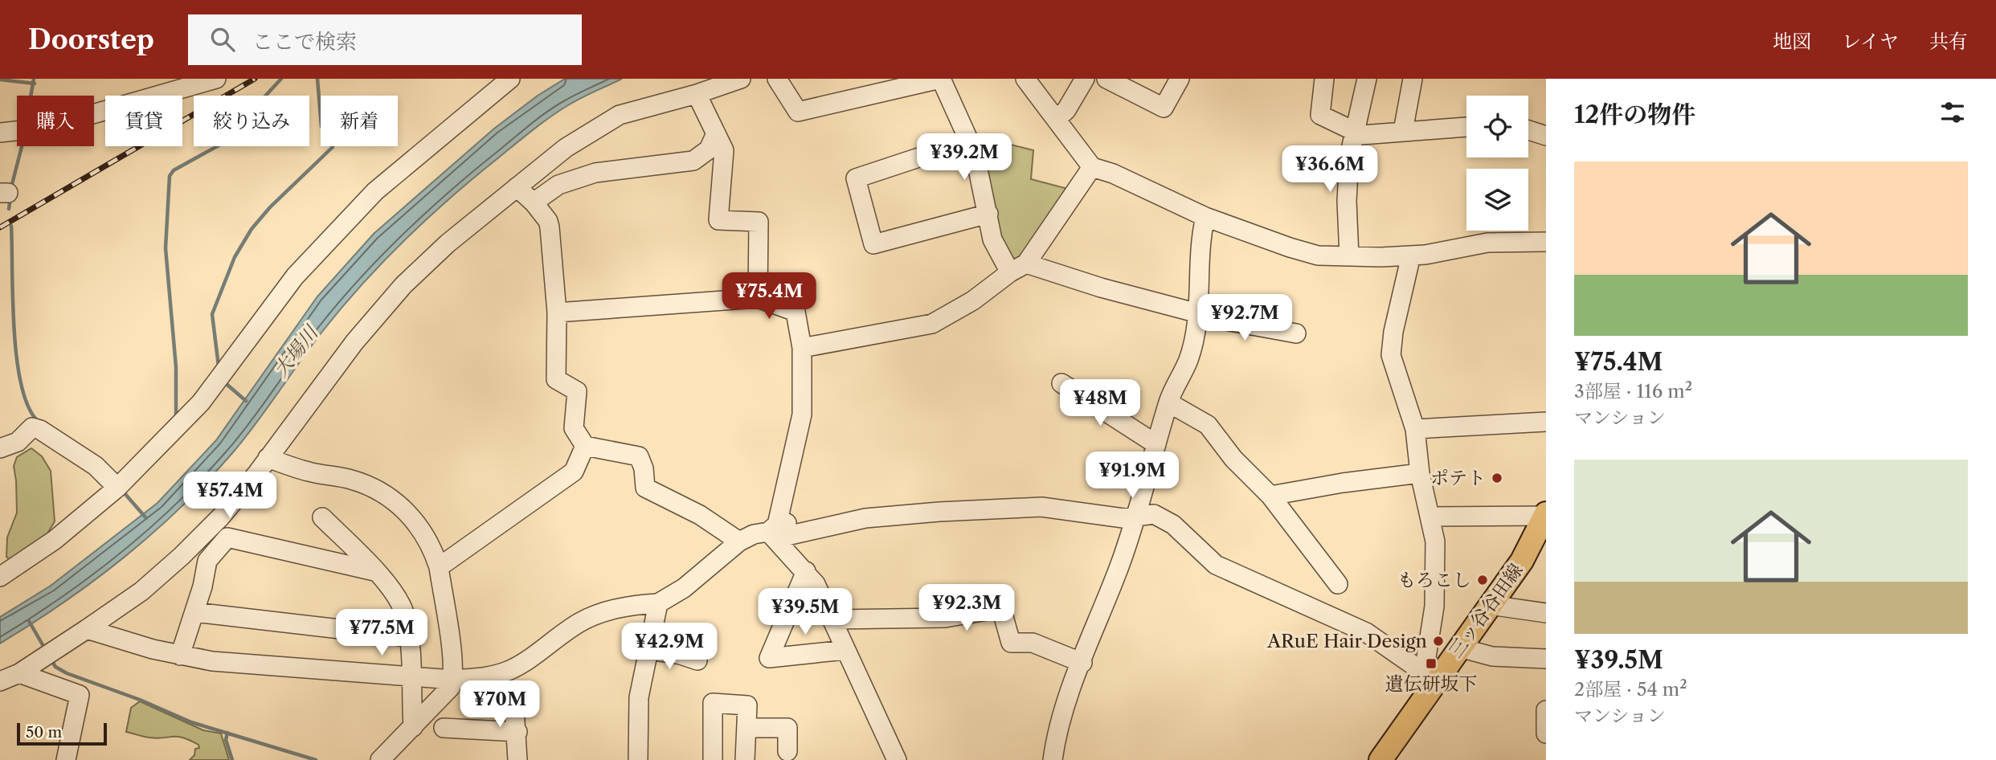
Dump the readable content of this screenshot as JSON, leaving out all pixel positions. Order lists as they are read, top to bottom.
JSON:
{
  "streets": {
    "main road": ["三ッ谷谷田線"]
  },
  "water": ["大場川"],
  "places": {
    "other": ["ポテト", "もろこし", "ARuE Hair Design"],
    "transit": ["遺伝研坂下"]
  },
  "scale_bar": "50 m",
  "page": {
    "header": "Doorstep",
    "search": "ここで検索",
    "nav": ["地図", "レイヤ", "共有"],
    "heading": "12件の物件",
    "chip": [
      "購入",
      "賃貸",
      "絞り込み",
      "新着"
    ],
    "price": [
      "¥39.2M",
      "¥36.6M",
      "¥75.4M",
      "¥92.7M",
      "¥48M",
      "¥91.9M",
      "¥57.4M",
      "¥92.3M",
      "¥39.5M",
      "¥77.5M",
      "¥42.9M",
      "¥70M"
    ],
    "list": [
      {
        "name": "¥75.4M",
        "note": "3部屋 · 116 m² · マンション"
      },
      {
        "name": "¥39.5M",
        "note": "2部屋 · 54 m² · マンション"
      }
    ],
    "scale": "50 m"
  }
}
